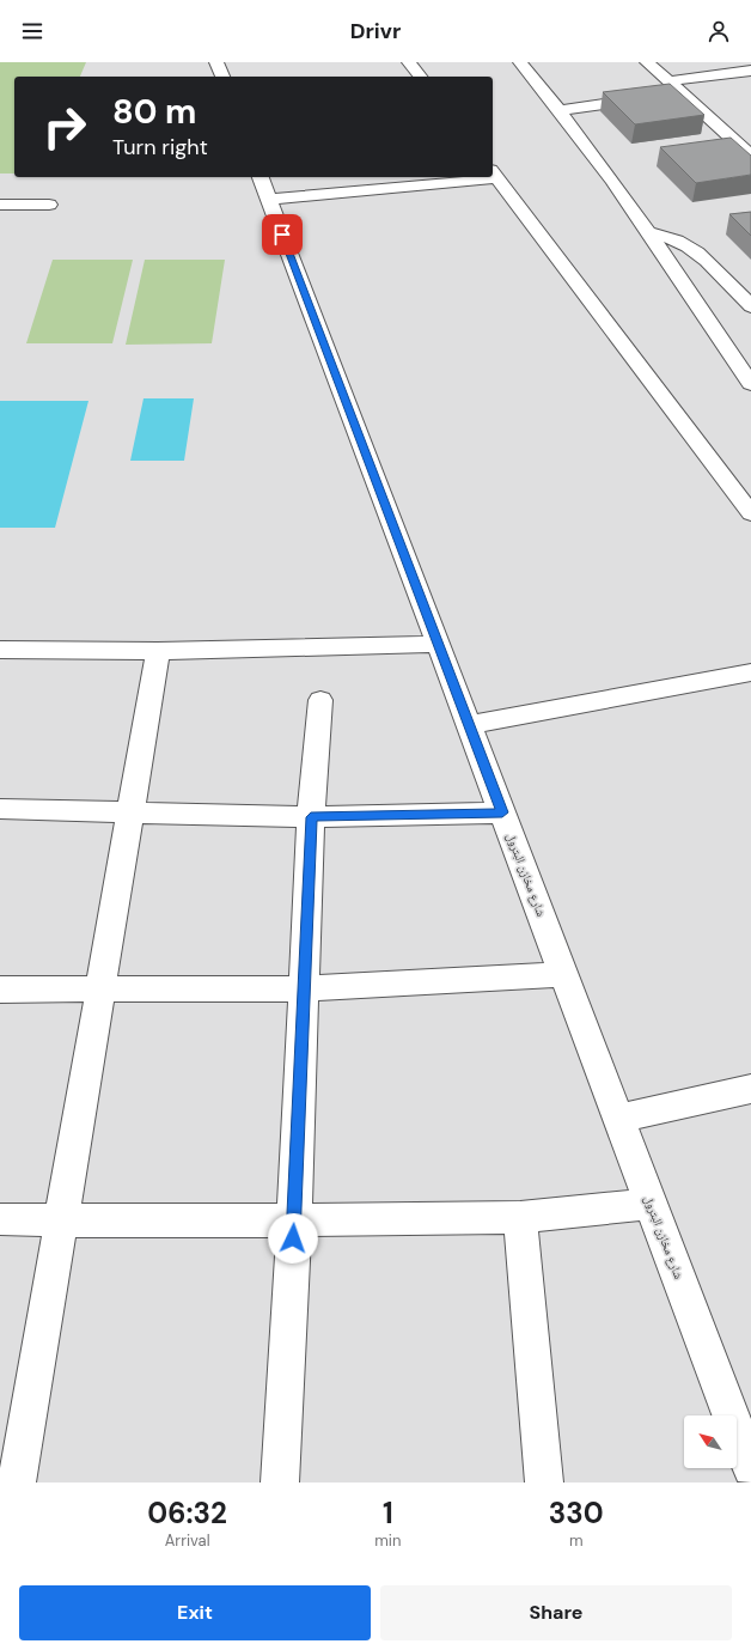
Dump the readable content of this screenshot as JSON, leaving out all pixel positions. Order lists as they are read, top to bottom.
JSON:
{
  "streets": {
    "street": ["شارع مخازن البترول"]
  },
  "north": "top left",
  "page": {
    "header": "Drivr",
    "turn": ["80 m", "Turn right"],
    "eta": [
      "06:32",
      "Arrival",
      "1",
      "min",
      "330",
      "m"
    ],
    "buttons": ["Exit", "Share"]
  }
}
